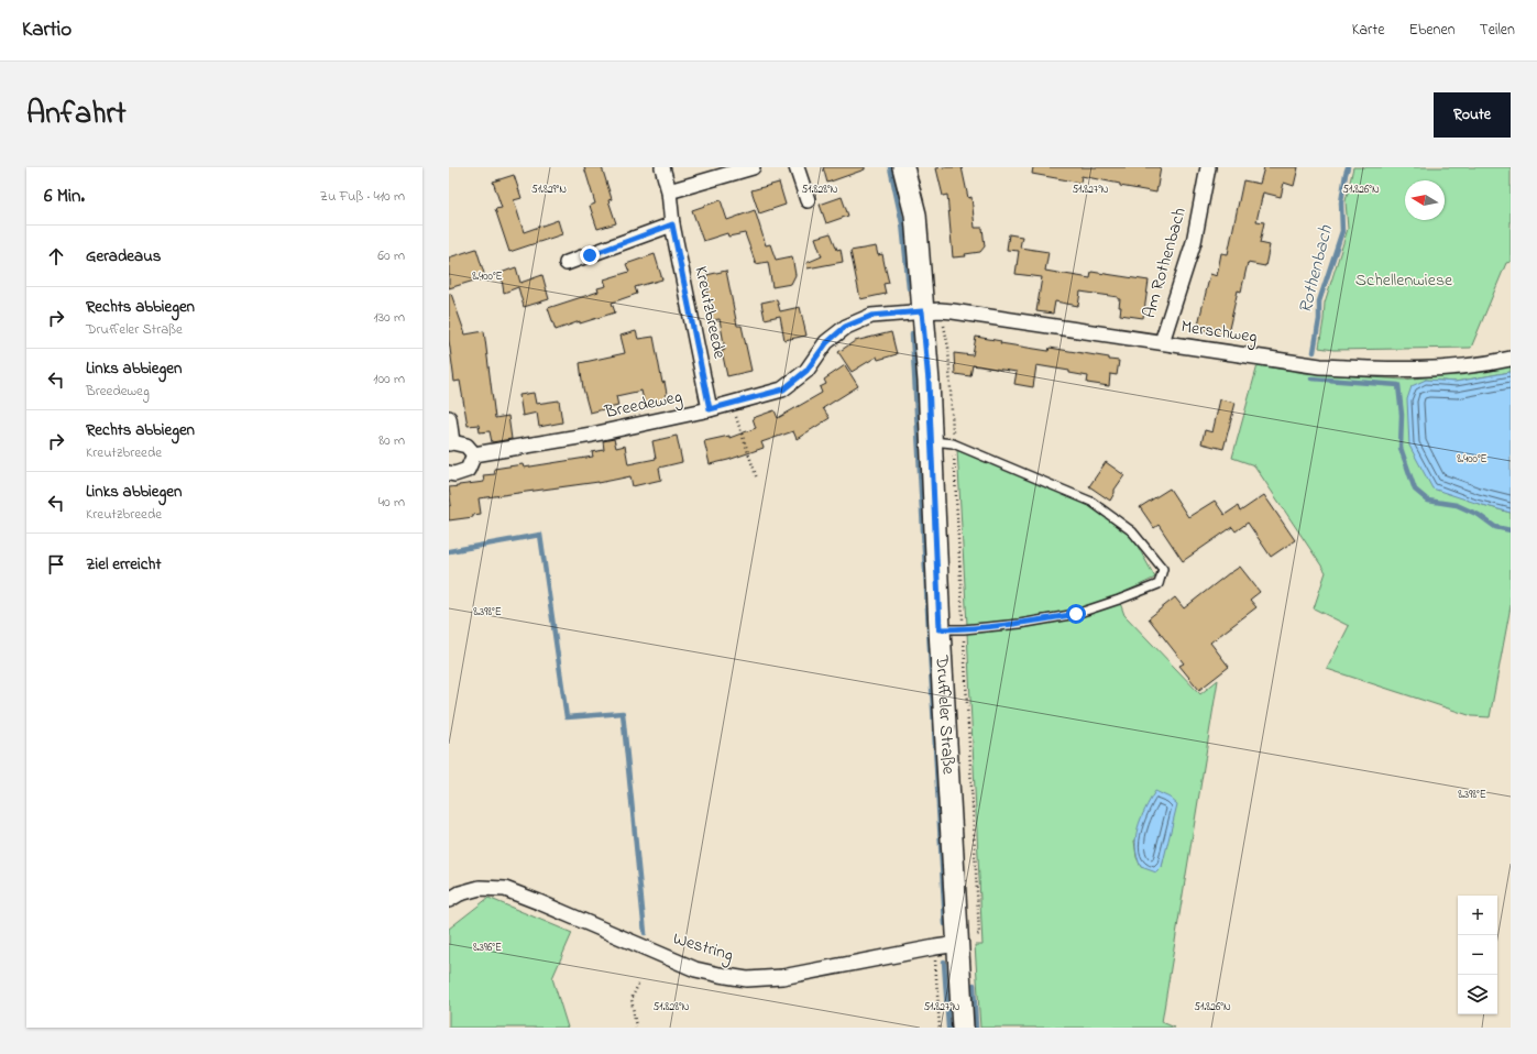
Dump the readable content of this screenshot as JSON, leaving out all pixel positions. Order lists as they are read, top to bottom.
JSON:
{
  "streets": {
    "street": [
      "Am Rothenbach",
      "Kreutzbreede",
      "Merschweg",
      "Breedeweg",
      "Druffeler Straße",
      "Westring"
    ]
  },
  "crossings": [
    ["Am Rothenbach", "Merschweg"],
    ["Kreutzbreede", "Breedeweg"],
    ["Merschweg", "Breedeweg"],
    ["Merschweg", "Druffeler Straße"],
    ["Breedeweg", "Druffeler Straße"],
    ["Druffeler Straße", "Westring"]
  ],
  "water": ["Rothenbach"],
  "parks": ["Schellenwiese"],
  "north": "left",
  "page": {
    "header": "Kartio",
    "nav": ["Karte", "Ebenen", "Teilen"],
    "title": "Anfahrt",
    "buttons": "Route",
    "heading": ["6 Min.", "Zu Fuß · 410 m"],
    "list": [
      ["Geradeaus", "60 m"],
      ["Rechts abbiegen", "Druffeler Straße", "130 m"],
      ["Links abbiegen", "Breedeweg", "100 m"],
      ["Rechts abbiegen", "Kreutzbreede", "80 m"],
      ["Links abbiegen", "Kreutzbreede", "40 m"],
      "Ziel erreicht"
    ],
    "map_buttons": ["+", "−"]
  },
  "coordinates": [
    "51.829°N",
    "51.828°N",
    "51.827°N",
    "51.826°N",
    "8.400°E",
    "8.398°E",
    "8.396°E"
  ]
}
